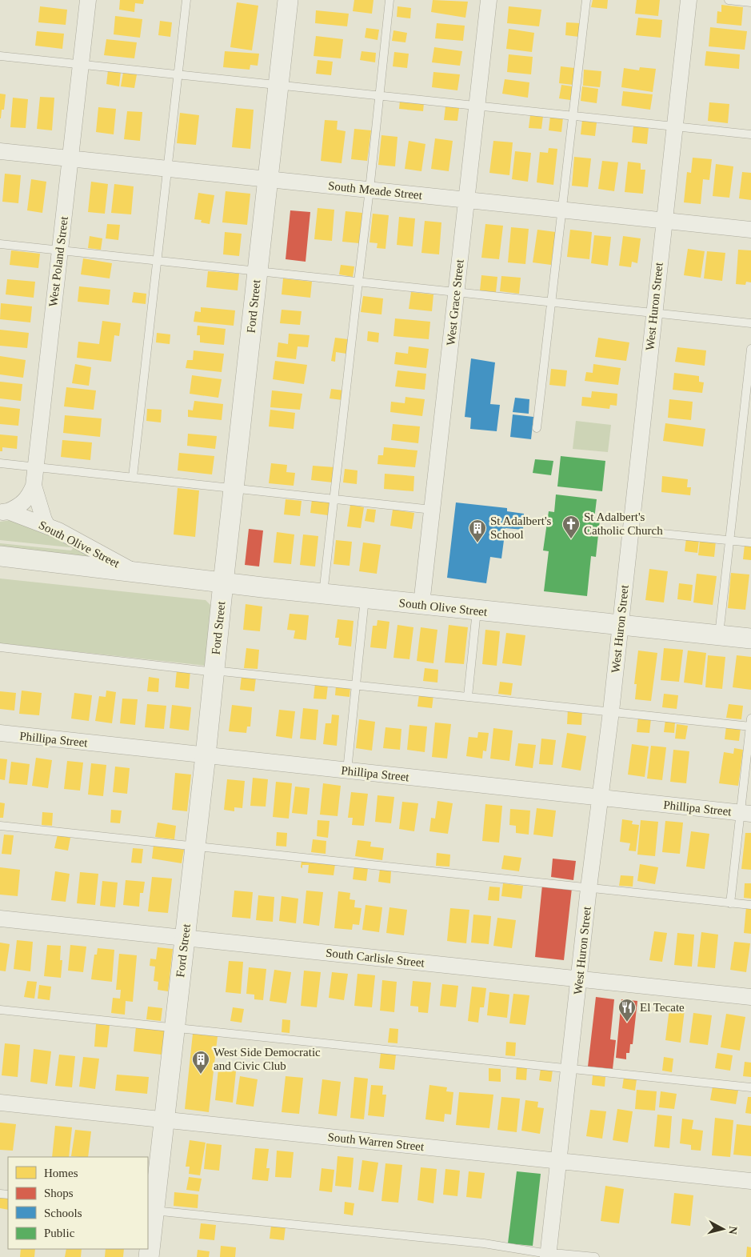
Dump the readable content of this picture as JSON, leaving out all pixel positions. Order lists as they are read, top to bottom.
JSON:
{
  "streets": {
    "street": [
      "South Meade Street",
      "West Poland Street",
      "West Grace Street",
      "Ford Street",
      "West Huron Street",
      "South Olive Street",
      "Phillipa Street",
      "South Carlisle Street",
      "South Warren Street"
    ]
  },
  "crossings": [
    ["South Meade Street", "West Poland Street"],
    ["South Meade Street", "West Grace Street"],
    ["South Meade Street", "Ford Street"],
    ["South Meade Street", "West Huron Street"],
    ["West Poland Street", "South Olive Street"],
    ["West Grace Street", "South Olive Street"],
    ["Ford Street", "South Olive Street"],
    ["Ford Street", "Phillipa Street"],
    ["Ford Street", "South Carlisle Street"],
    ["Ford Street", "South Warren Street"],
    ["West Huron Street", "South Olive Street"],
    ["West Huron Street", "Phillipa Street"],
    ["West Huron Street", "South Carlisle Street"],
    ["West Huron Street", "South Warren Street"]
  ],
  "places": {
    "church": ["St Adalbert's Catholic Church"],
    "building": ["St Adalbert's School", "West Side Democratic and Civic Club"],
    "restaurant": ["El Tecate"]
  },
  "legend": [
    "Homes",
    "Shops",
    "Schools",
    "Public"
  ],
  "north": "right"
}
